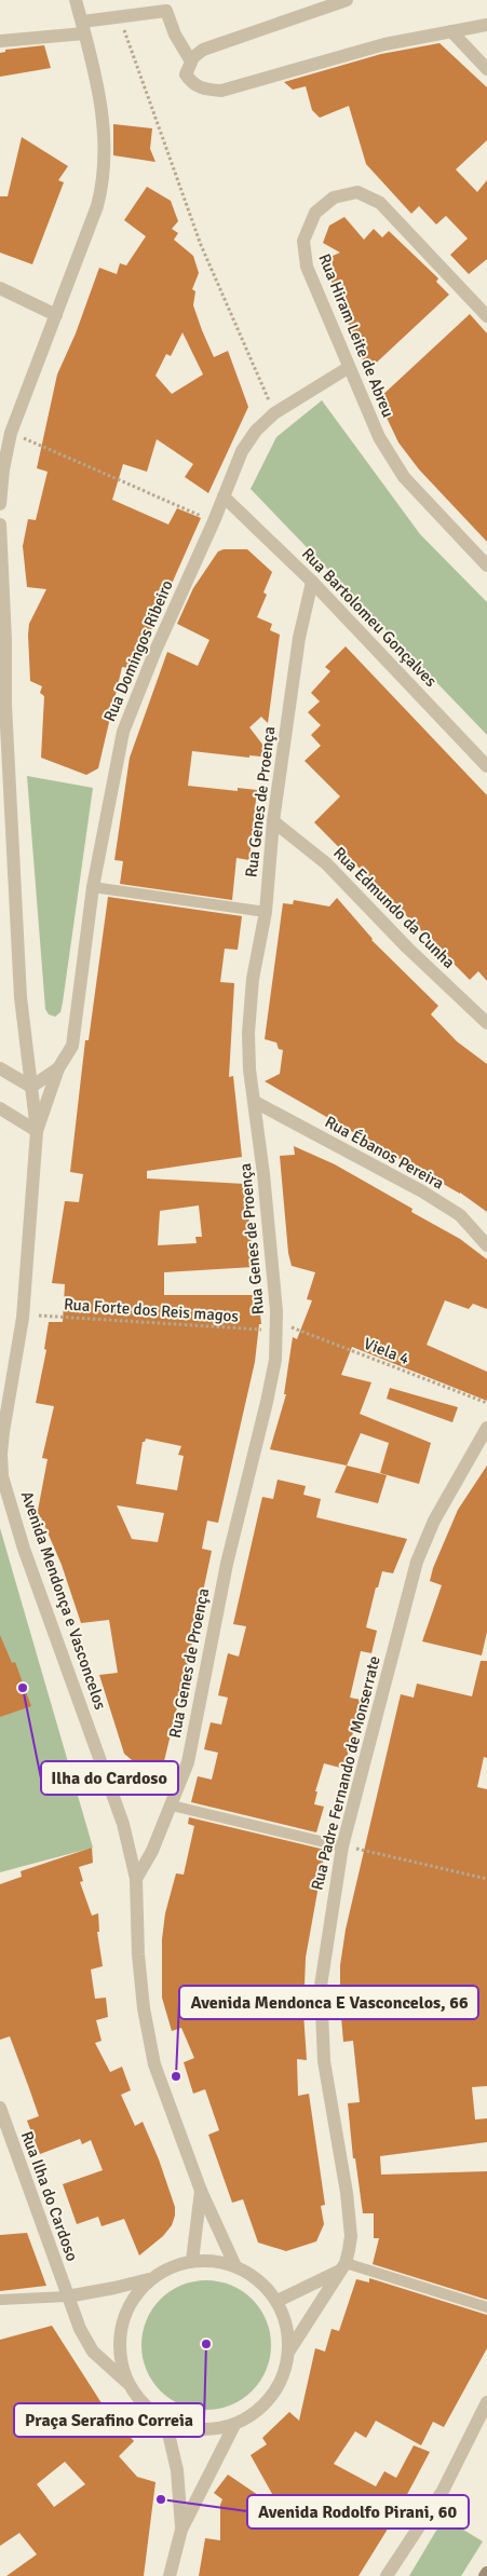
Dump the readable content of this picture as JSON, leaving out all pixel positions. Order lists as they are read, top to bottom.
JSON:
{
  "streets": {
    "street": [
      "Rua Hiram Leite de Abreu",
      "Rua Bartolomeu Gonçalves",
      "Rua Domingos Ribeiro",
      "Rua Genes de Proença",
      "Rua Edmundo da Cunha",
      "Rua Ébanos Pereira",
      "Avenida Mendonça e Vasconcelos",
      "Rua Padre Fernando de Monserrate",
      "Rua Ilha do Cardoso"
    ],
    "path": ["Rua Forte dos Reis magos", "Viela 4"]
  },
  "crossings": [
    ["Rua Hiram Leite de Abreu", "Rua Domingos Ribeiro"],
    ["Rua Bartolomeu Gonçalves", "Rua Domingos Ribeiro"],
    ["Rua Bartolomeu Gonçalves", "Rua Genes de Proença"],
    ["Rua Domingos Ribeiro", "Avenida Mendonça e Vasconcelos"],
    ["Rua Genes de Proença", "Rua Edmundo da Cunha"],
    ["Rua Genes de Proença", "Rua Ébanos Pereira"],
    ["Rua Genes de Proença", "Rua Forte dos Reis magos"],
    ["Rua Genes de Proença", "Viela 4"],
    ["Rua Genes de Proença", "Avenida Mendonça e Vasconcelos"],
    ["Rua Forte dos Reis magos", "Viela 4"],
    ["Rua Forte dos Reis magos", "Avenida Mendonça e Vasconcelos"],
    ["Avenida Mendonça e Vasconcelos", "Rua Padre Fernando de Monserrate"],
    ["Avenida Mendonça e Vasconcelos", "Rua Ilha do Cardoso"],
    ["Rua Padre Fernando de Monserrate", "Rua Ilha do Cardoso"]
  ],
  "places": [
    "Ilha do Cardoso",
    "Avenida Mendonca E Vasconcelos, 66",
    "Praça Serafino Correia",
    "Avenida Rodolfo Pirani, 60"
  ]
}
